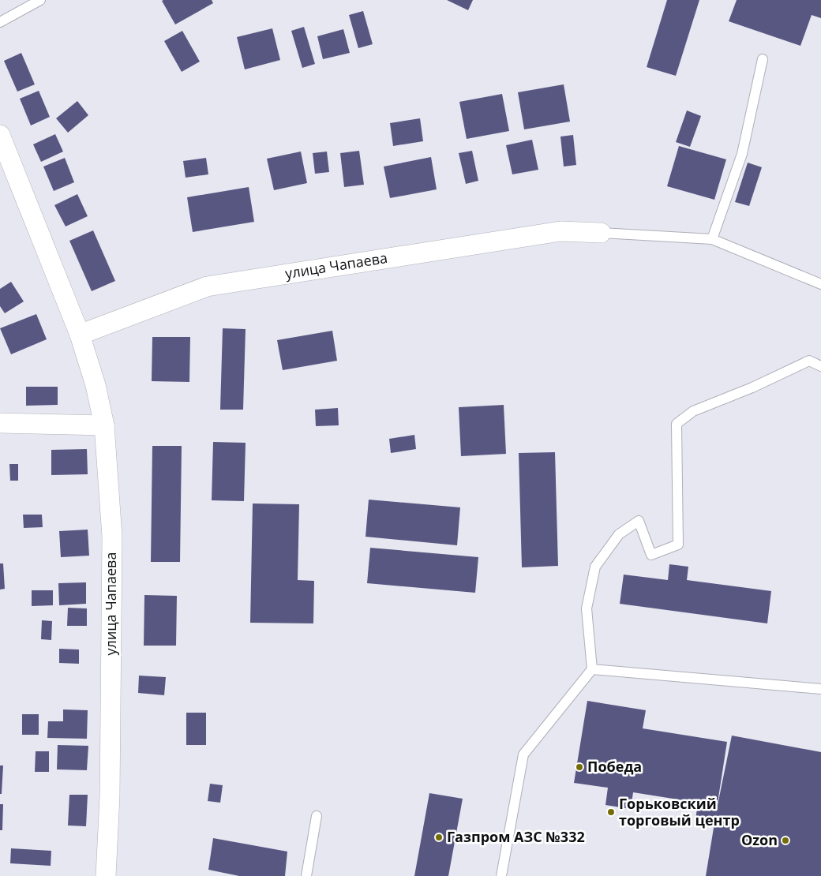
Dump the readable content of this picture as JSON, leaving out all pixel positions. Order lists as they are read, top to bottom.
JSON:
{
  "streets": {
    "street": ["улица Чапаева"]
  },
  "places": [
    "Победа",
    "Горьковский торговый центр",
    "Газпром АЗС №332",
    "Ozon"
  ]
}
